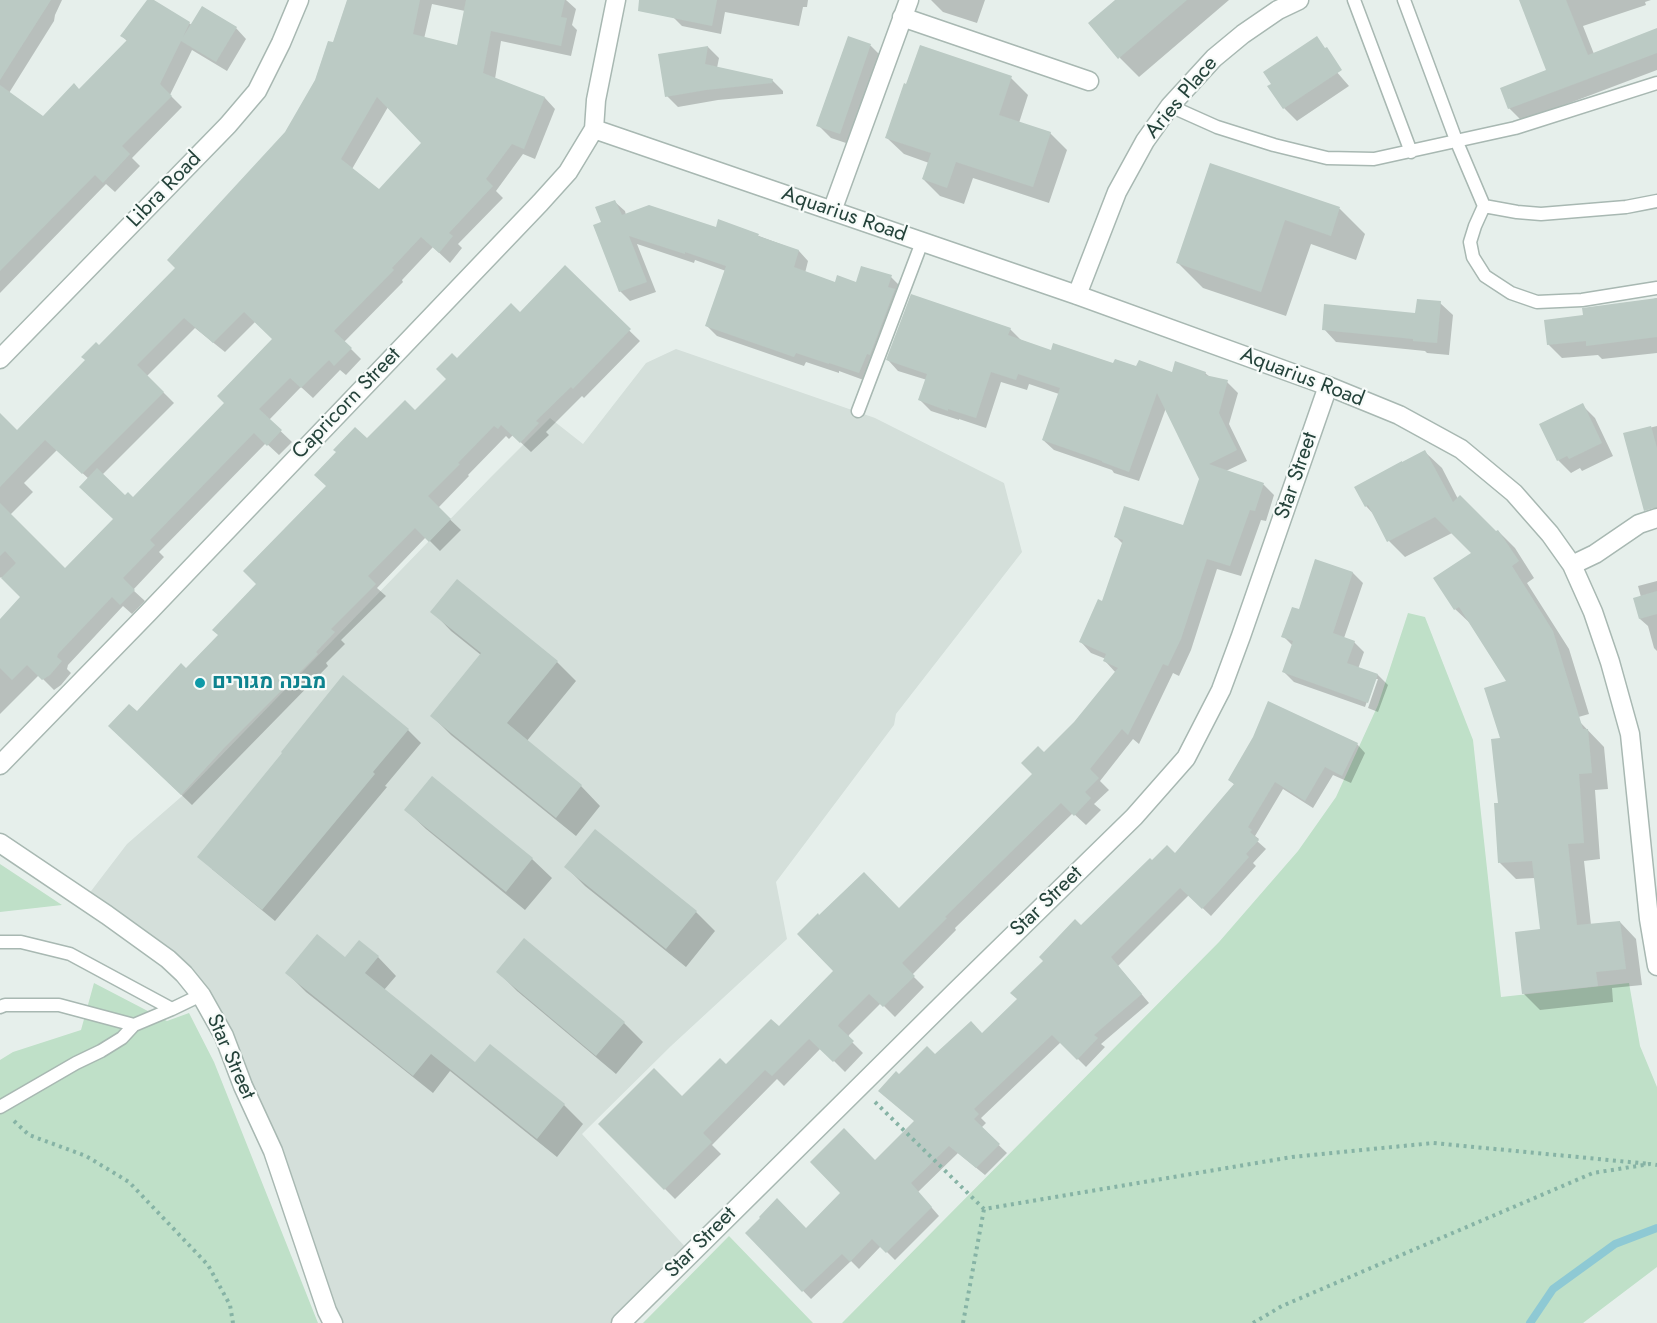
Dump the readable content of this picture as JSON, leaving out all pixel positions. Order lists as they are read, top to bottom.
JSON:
{
  "streets": {
    "street": [
      "Aries Place",
      "Libra Road",
      "Aquarius Road",
      "Capricorn Street",
      "Star Street"
    ]
  },
  "crossings": [
    ["Aries Place", "Aquarius Road"],
    ["Aquarius Road", "Capricorn Street"],
    ["Aquarius Road", "Star Street"]
  ],
  "places": ["מבנה מגורים"]
}
